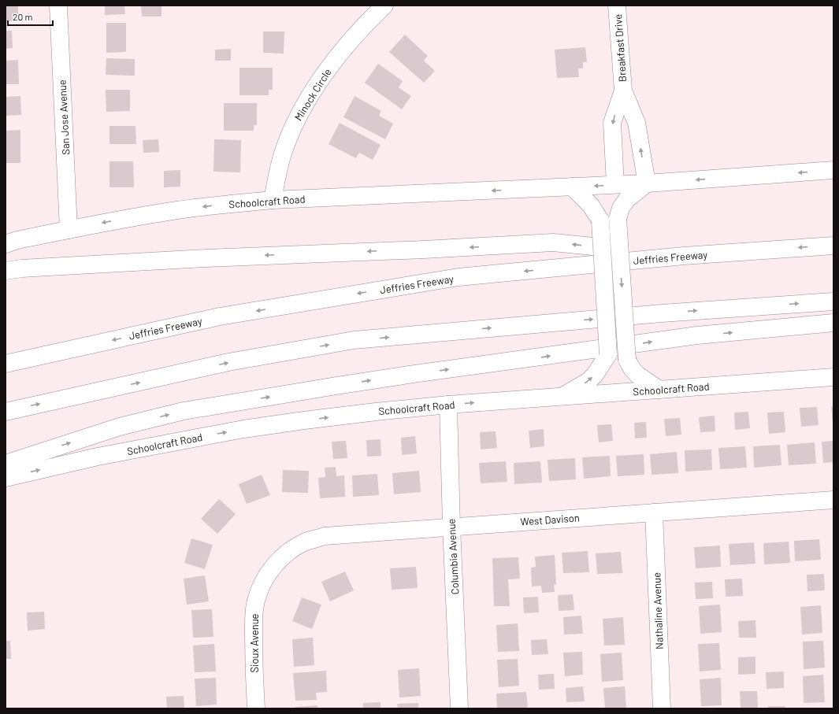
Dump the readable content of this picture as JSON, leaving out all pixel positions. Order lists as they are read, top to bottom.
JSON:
{
  "streets": {
    "main road": [
      "Breakfast Drive",
      "Minock Circle",
      "San Jose Avenue",
      "Schoolcraft Road",
      "Jeffries Freeway",
      "West Davison",
      "Columbia Avenue",
      "Nathaline Avenue",
      "Sioux Avenue"
    ]
  },
  "crossings": [
    ["Breakfast Drive", "Schoolcraft Road"],
    ["Minock Circle", "Schoolcraft Road"],
    ["San Jose Avenue", "Schoolcraft Road"],
    ["Schoolcraft Road", "Columbia Avenue"],
    ["West Davison", "Columbia Avenue"],
    ["West Davison", "Nathaline Avenue"],
    ["West Davison", "Sioux Avenue"]
  ],
  "scale_bar": "20 m"
}
